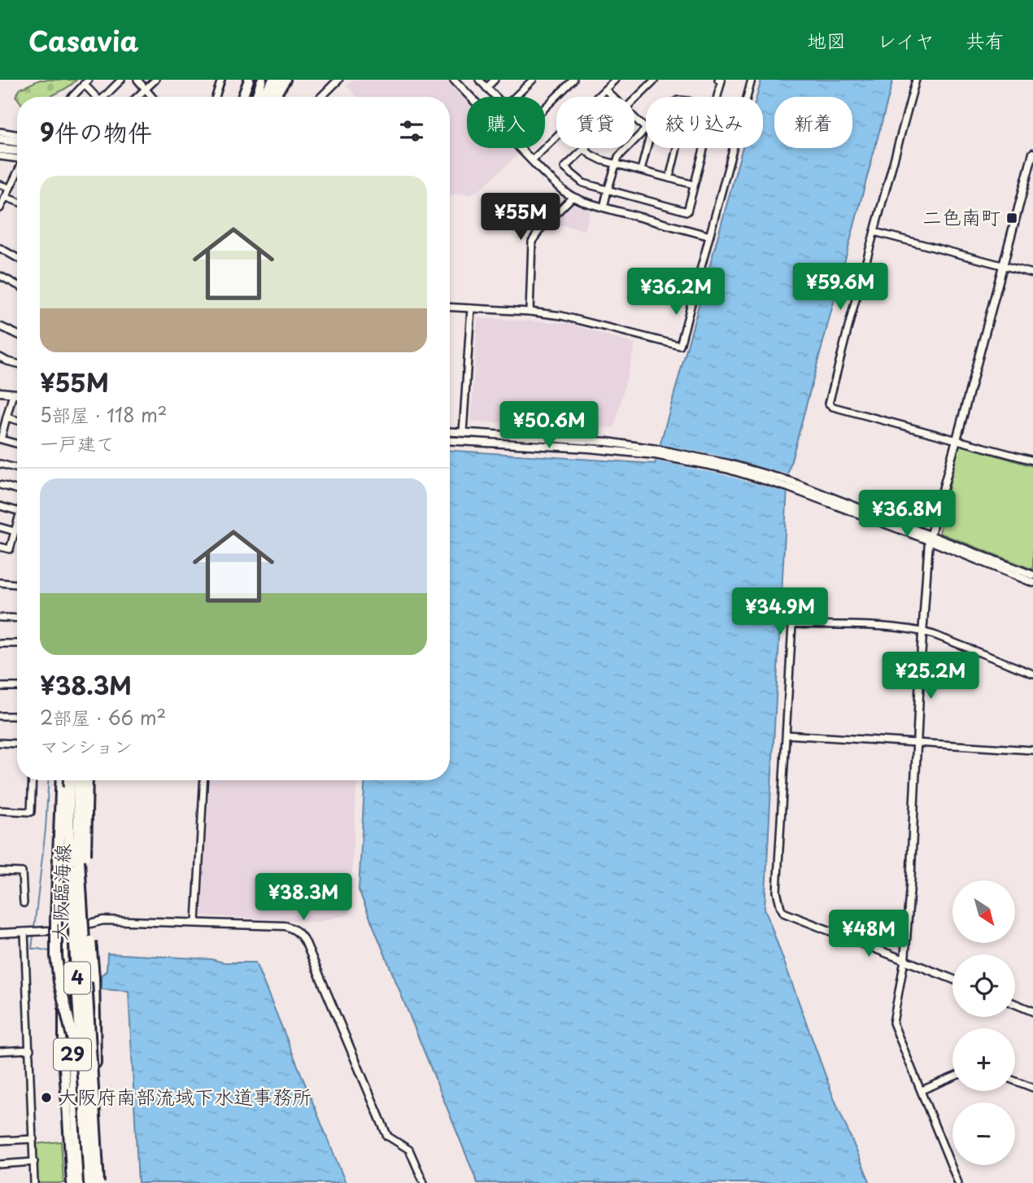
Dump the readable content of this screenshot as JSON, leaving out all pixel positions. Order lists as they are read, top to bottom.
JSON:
{
  "streets": {
    "highway": ["4"],
    "main road": ["大阪臨海線", "29"]
  },
  "places": {
    "transit": ["二色南町"],
    "other": ["大阪府南部流域下水道事務所"]
  },
  "north": "bottom right",
  "page": {
    "header": "Casavia",
    "nav": ["地図", "レイヤ", "共有"],
    "chip": [
      "購入",
      "賃貸",
      "絞り込み",
      "新着"
    ],
    "heading": "9件の物件",
    "list": [
      {
        "name": "¥55M",
        "note": "5部屋 · 118 m² · 一戸建て"
      },
      {
        "name": "¥38.3M",
        "note": "2部屋 · 66 m² · マンション"
      }
    ],
    "price": [
      "¥55M",
      "¥59.6M",
      "¥36.2M",
      "¥50.6M",
      "¥36.8M",
      "¥34.9M",
      "¥25.2M",
      "¥38.3M",
      "¥48M"
    ],
    "map_buttons": ["+", "−"]
  }
}
